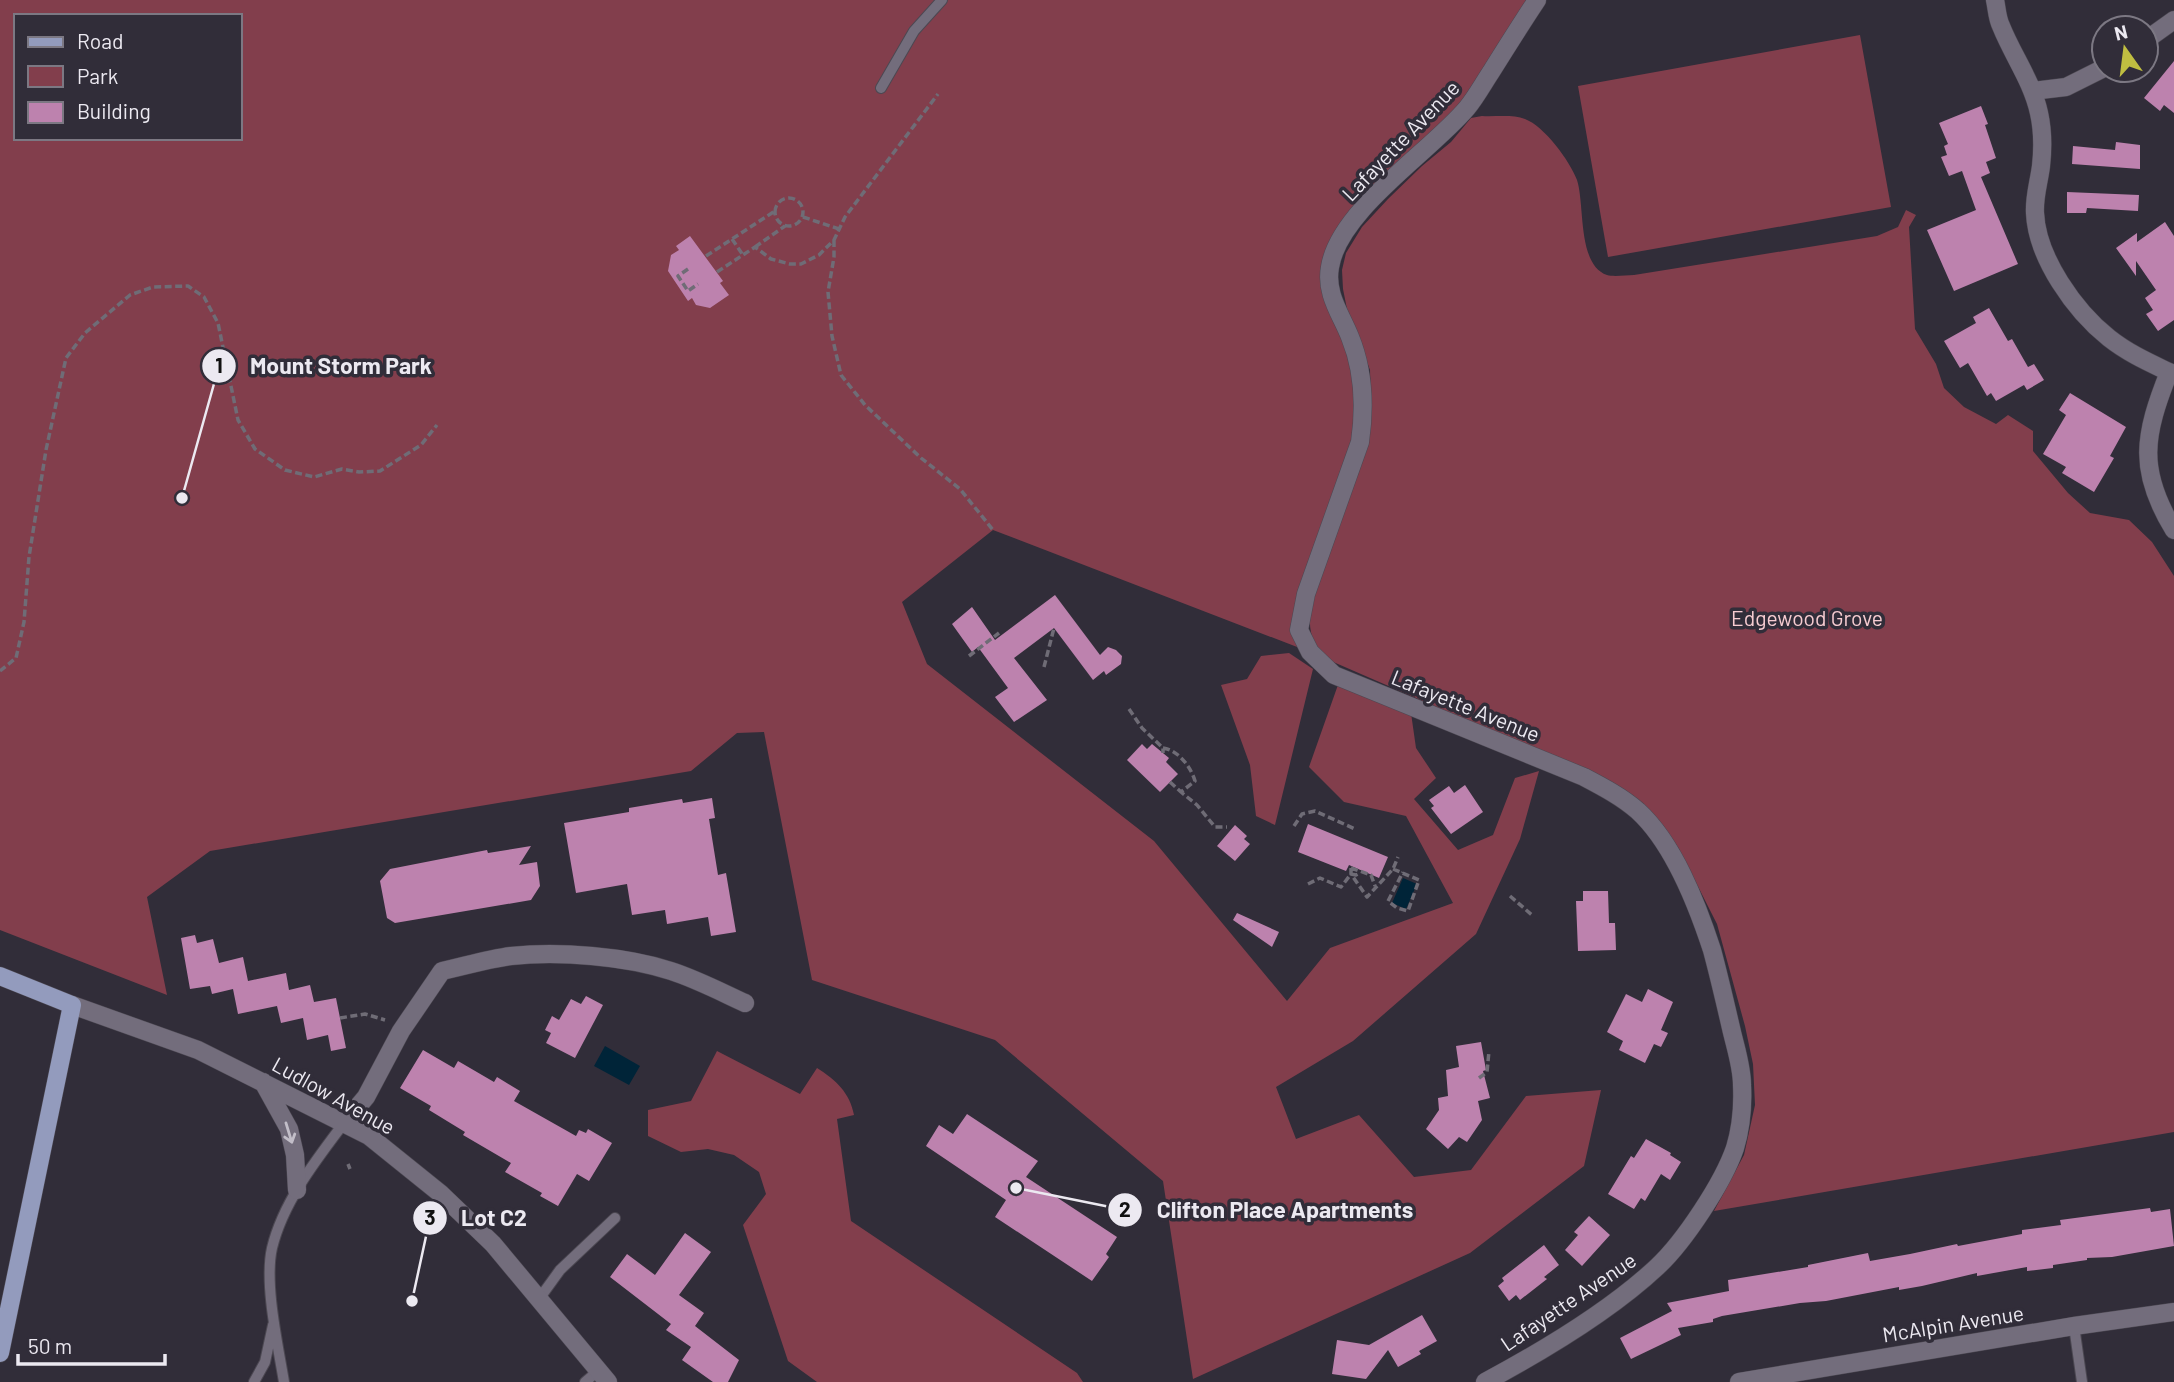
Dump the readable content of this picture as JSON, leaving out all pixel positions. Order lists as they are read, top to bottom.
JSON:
{
  "streets": {
    "main road": ["Ludlow Avenue"],
    "street": ["Lafayette Avenue", "McAlpin Avenue"]
  },
  "parks": ["Edgewood Grove"],
  "places": ["Mount Storm Park", "Clifton Place Apartments", "Lot C2"],
  "legend": ["Road", "Park", "Building"],
  "scale_bar": "50 m",
  "north": "top"
}
